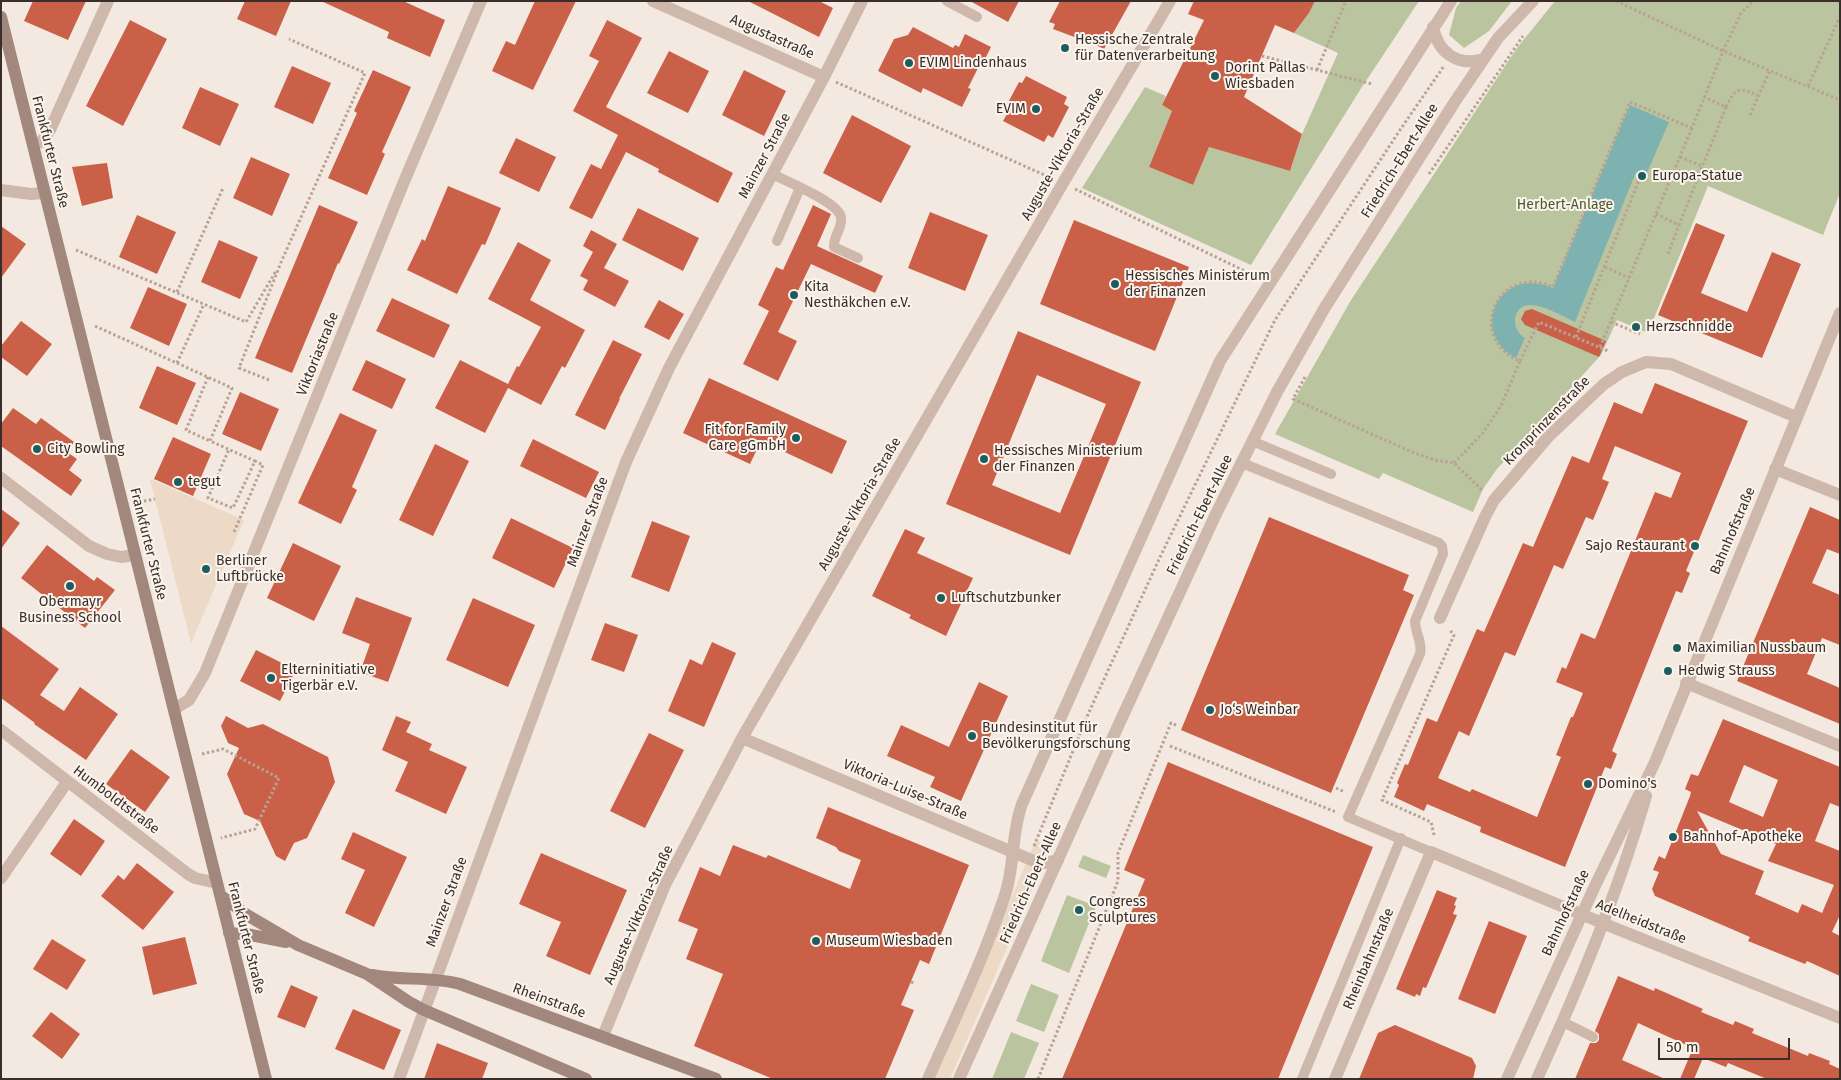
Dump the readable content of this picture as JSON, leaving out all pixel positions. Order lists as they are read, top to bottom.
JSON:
{
  "streets": {
    "main road": ["Frankfurter Straße", "Rheinstraße"],
    "street": [
      "Augustastraße",
      "Auguste-Viktoria-Straße",
      "Mainzer Straße",
      "Friedrich-Ebert-Allee",
      "Viktoriastraße",
      "Kronprinzenstraße",
      "Bahnhofstraße",
      "Viktoria-Luise-Straße",
      "Humboldtstraße",
      "Adelheidstraße",
      "Rheinbahnstraße"
    ]
  },
  "crossings": [
    ["Augustastraße", "Mainzer Straße"],
    ["Frankfurter Straße", "Viktoriastraße"],
    ["Frankfurter Straße", "Humboldtstraße"],
    ["Auguste-Viktoria-Straße", "Viktoria-Luise-Straße"],
    ["Auguste-Viktoria-Straße", "Rheinstraße"],
    ["Mainzer Straße", "Rheinstraße"],
    ["Friedrich-Ebert-Allee", "Viktoria-Luise-Straße"],
    ["Kronprinzenstraße", "Bahnhofstraße"],
    ["Bahnhofstraße", "Adelheidstraße"],
    ["Adelheidstraße", "Rheinbahnstraße"]
  ],
  "parks": ["Herbert-Anlage"],
  "places": [
    "Hessische Zentrale für Datenverarbeitung",
    "EVIM Lindenhaus",
    "Dorint Pallas Wiesbaden",
    "EVIM",
    "Europa-Statue",
    "Hessisches Ministerum der Finanzen",
    "Kita Nesthäkchen e.V.",
    "Herzschnidde",
    "Fit for Family Care gGmbH",
    "City Bowling",
    "Hessisches Ministerium der Finanzen",
    "tegut",
    "Sajo Restaurant",
    "Berliner Luftbrücke",
    "Obermayr Business School",
    "Luftschutzbunker",
    "Maximilian Nussbaum",
    "Hedwig Strauss",
    "Elterninitiative Tigerbär e.V.",
    "Jo‘s Weinbar",
    "Bundesinstitut für Bevölkerungsforschung",
    "Domino's",
    "Bahnhof-Apotheke",
    "Congress Sculptures",
    "Museum Wiesbaden"
  ],
  "scale_bar": "50 m"
}
